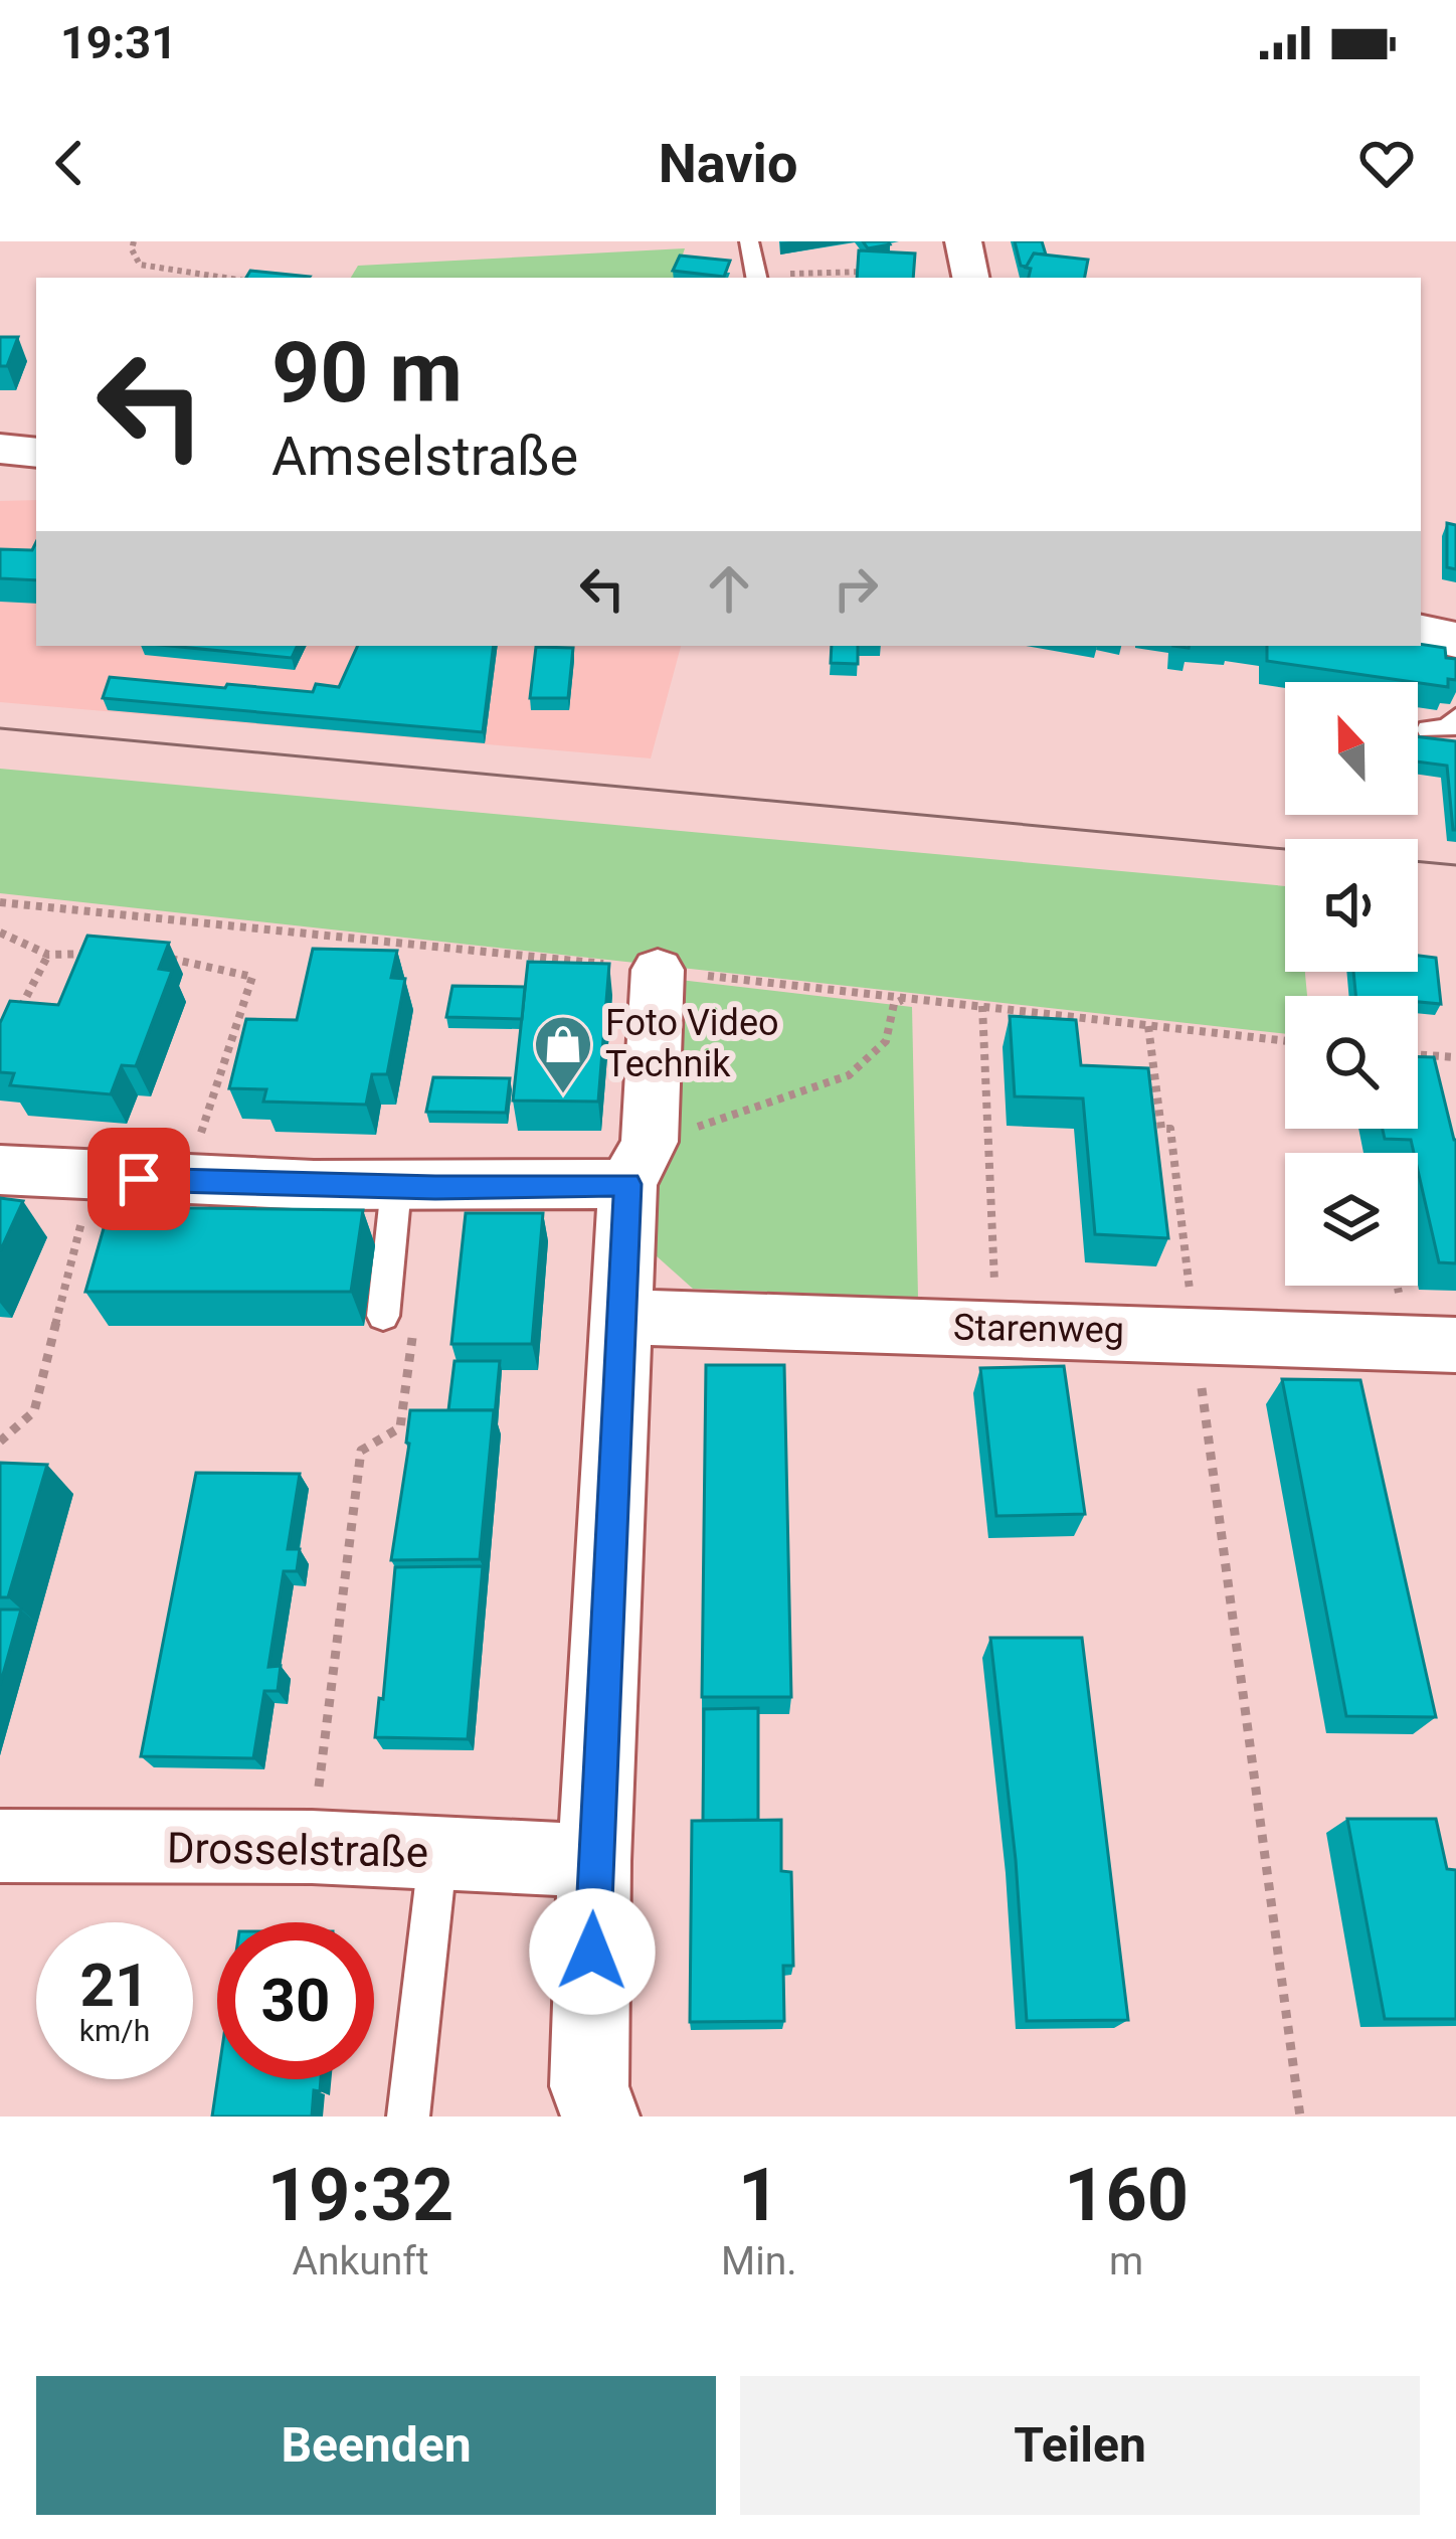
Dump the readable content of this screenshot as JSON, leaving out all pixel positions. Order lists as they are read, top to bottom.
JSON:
{
  "streets": {
    "street": ["Starenweg", "Drosselstraße"]
  },
  "places": {
    "shop": ["Foto Video Technik"]
  },
  "north": "top",
  "page": {
    "status": "19:31",
    "header": "Navio",
    "turn": ["90 m", "Amselstraße"],
    "speed": "21 km/h",
    "limit": "30",
    "eta": [
      "19:32",
      "Ankunft",
      "1",
      "Min.",
      "160",
      "m"
    ],
    "buttons": ["Beenden", "Teilen"]
  }
}
